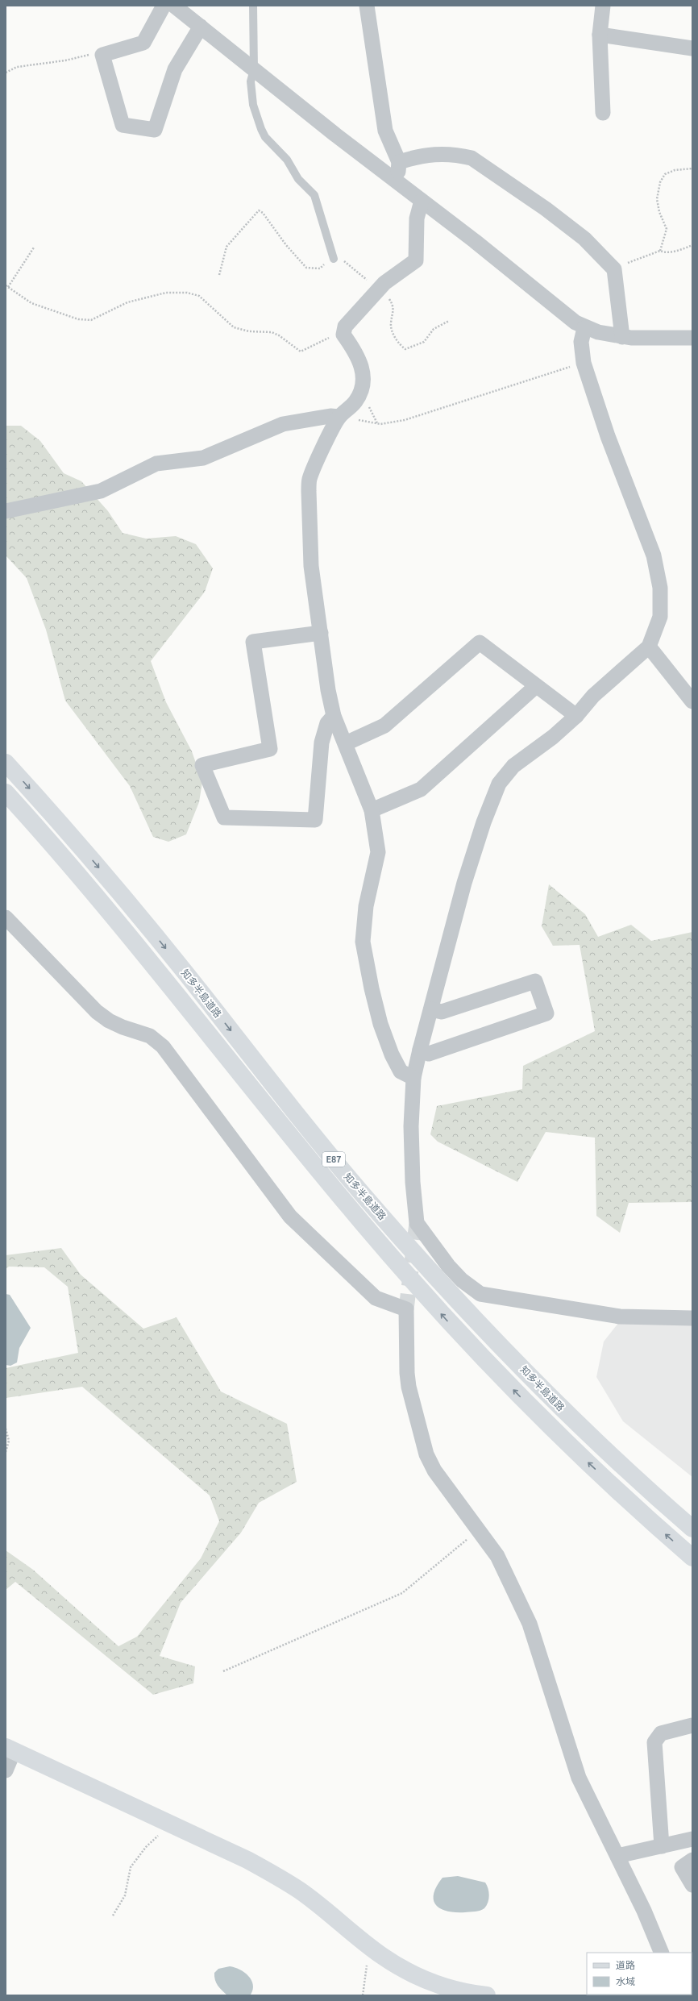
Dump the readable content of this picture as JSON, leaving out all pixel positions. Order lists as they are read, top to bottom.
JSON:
{
  "streets": {
    "main road": ["知多半島道路", "E87"]
  },
  "legend": ["道路", "水域"]
}
